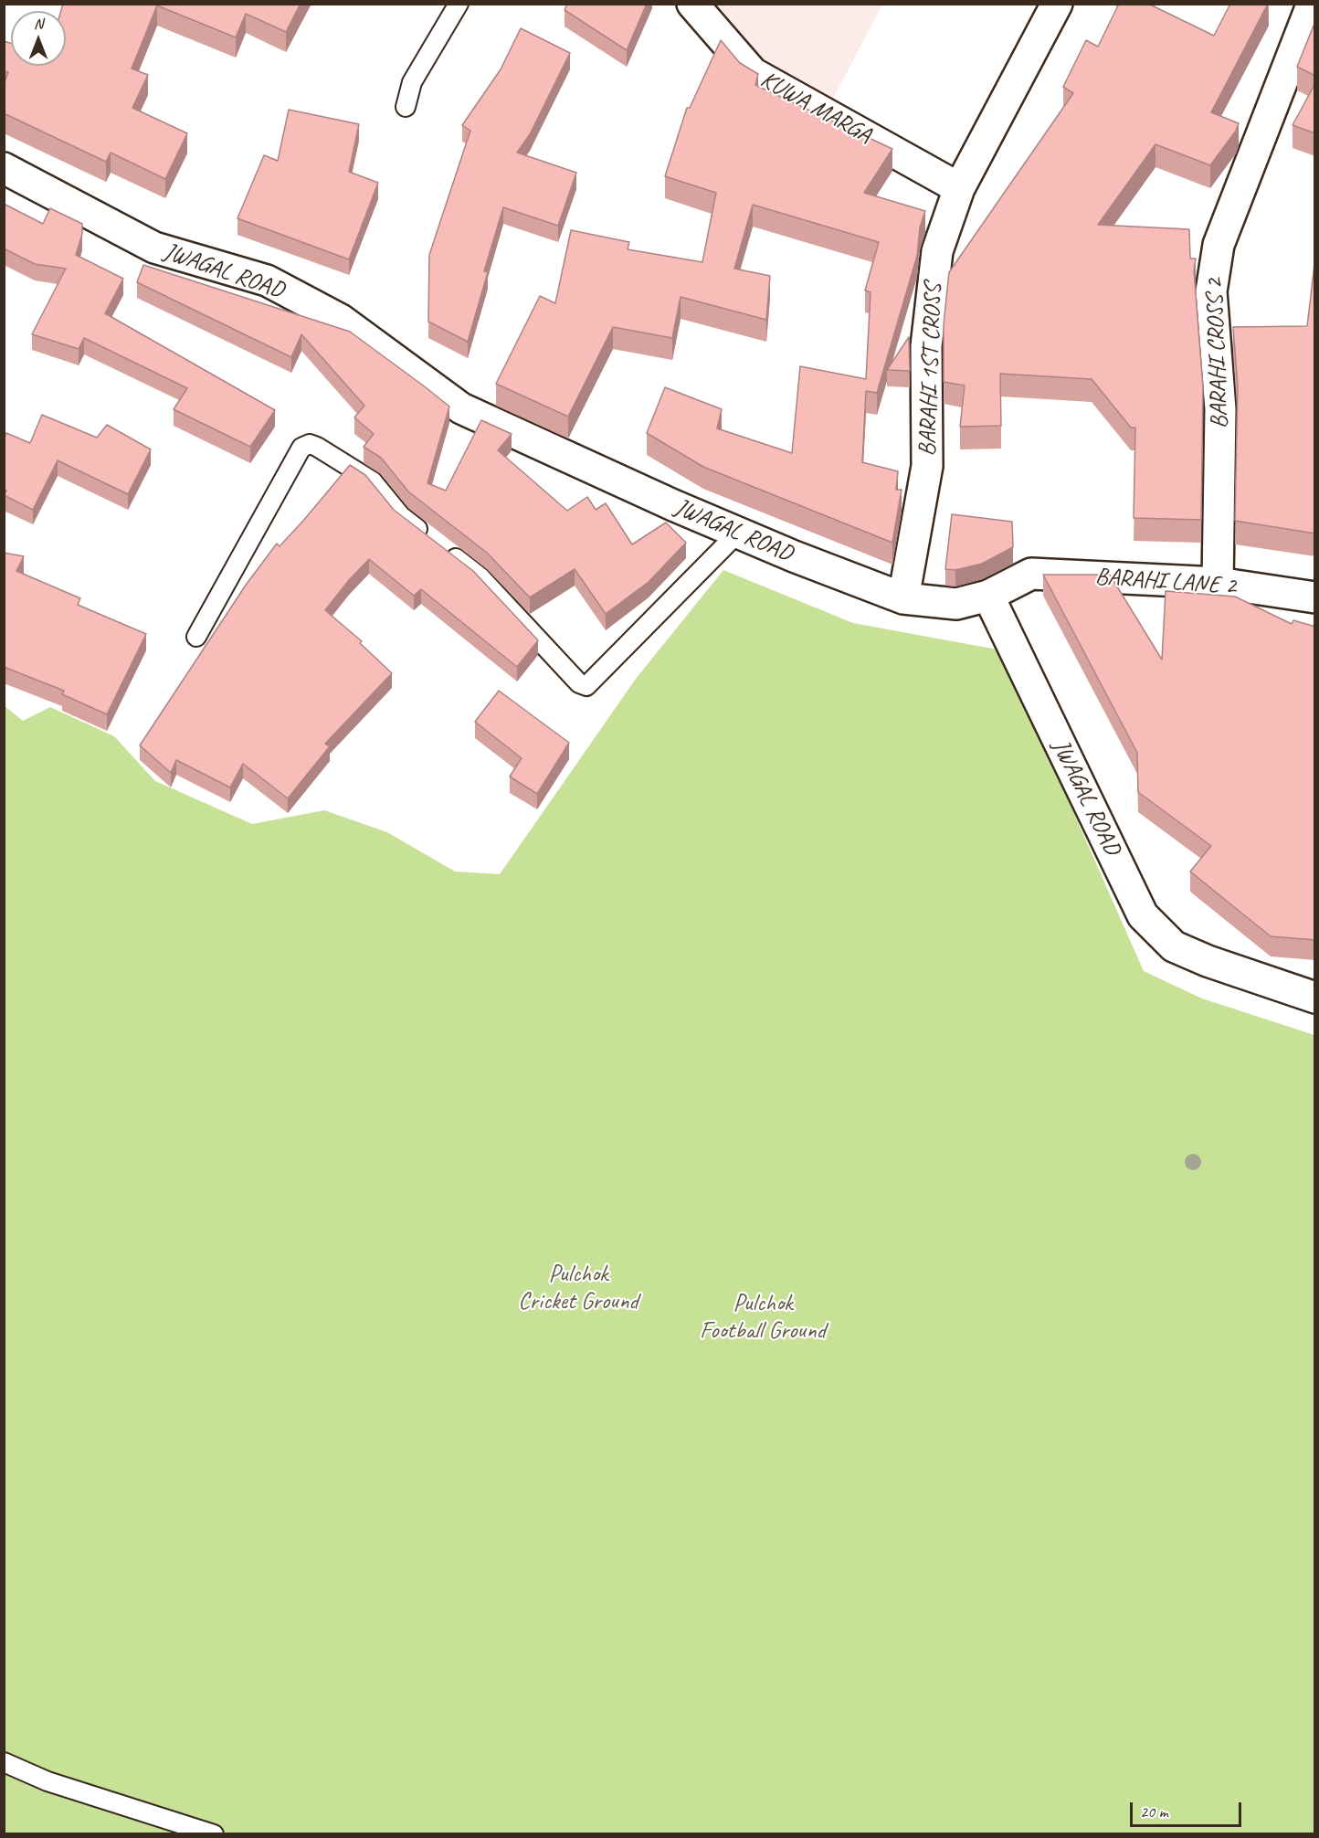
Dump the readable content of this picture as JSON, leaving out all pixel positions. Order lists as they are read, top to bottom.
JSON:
{
  "streets": {
    "street": [
      "KUWA MARGA",
      "JWAGAL ROAD",
      "BARAHI CROSS 2",
      "BARAHI 1ST CROSS",
      "BARAHI LANE 2"
    ]
  },
  "crossings": [
    ["KUWA MARGA", "BARAHI 1ST CROSS"],
    ["JWAGAL ROAD", "BARAHI 1ST CROSS"],
    ["JWAGAL ROAD", "BARAHI LANE 2"],
    ["BARAHI CROSS 2", "BARAHI LANE 2"]
  ],
  "parks": ["Pulchok Cricket Ground", "Pulchok Football Ground"],
  "scale_bar": "20 m",
  "north": "top"
}
